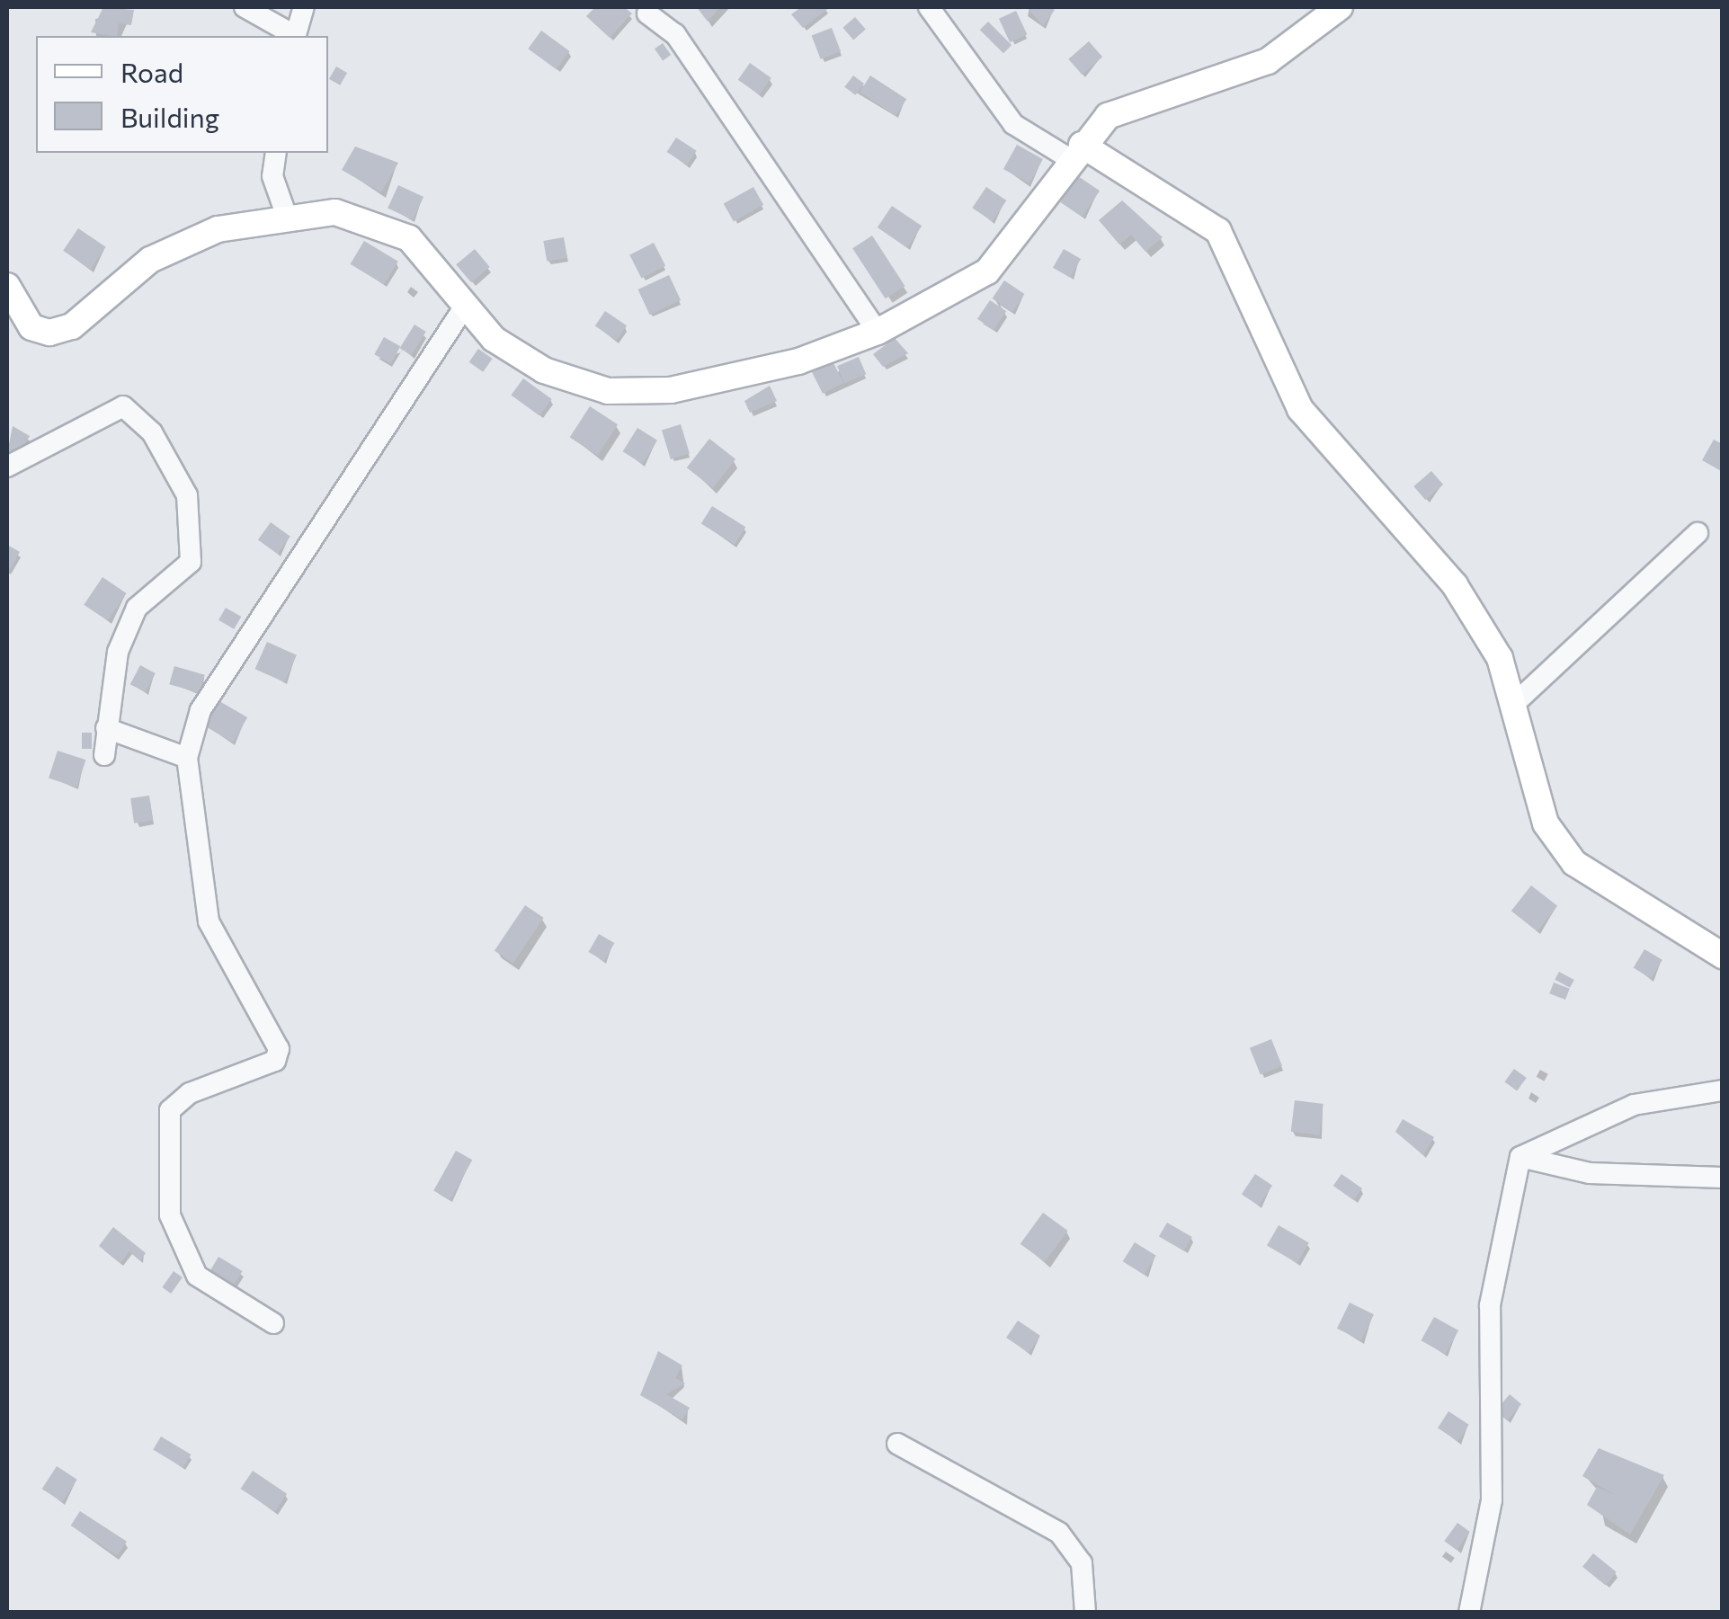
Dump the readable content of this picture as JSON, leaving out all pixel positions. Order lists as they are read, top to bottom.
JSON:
{
  "legend": ["Road", "Building"]
}
